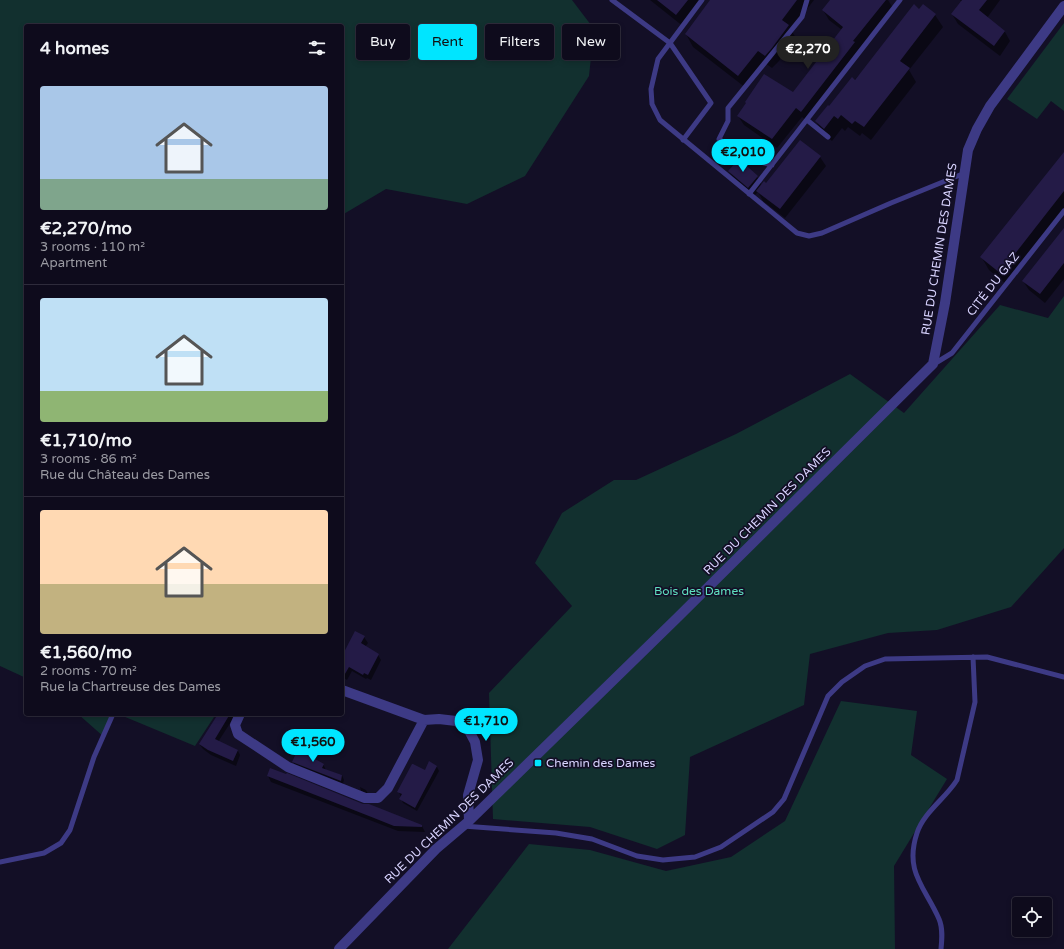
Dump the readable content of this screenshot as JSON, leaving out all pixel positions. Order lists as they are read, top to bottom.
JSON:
{
  "streets": {
    "street": ["RUE DU CHEMIN DES DAMES"],
    "lane": ["CITÉ DU GAZ"]
  },
  "crossings": [
    ["RUE DU CHEMIN DES DAMES", "CITÉ DU GAZ"]
  ],
  "parks": ["Bois des Dames"],
  "places": {
    "transit": ["Chemin des Dames"]
  },
  "page": {
    "chip": [
      "Buy",
      "Rent",
      "Filters",
      "New"
    ],
    "heading": "4 homes",
    "price": [
      "€2,270",
      "€2,010",
      "€1,710",
      "€1,560"
    ],
    "list": [
      {
        "name": "€2,270/mo",
        "note": "3 rooms · 110 m² · Apartment"
      },
      {
        "name": "€1,710/mo",
        "note": "3 rooms · 86 m² · Rue du Château des Dames"
      },
      {
        "name": "€1,560/mo",
        "note": "2 rooms · 70 m² · Rue la Chartreuse des Dames"
      }
    ]
  }
}
